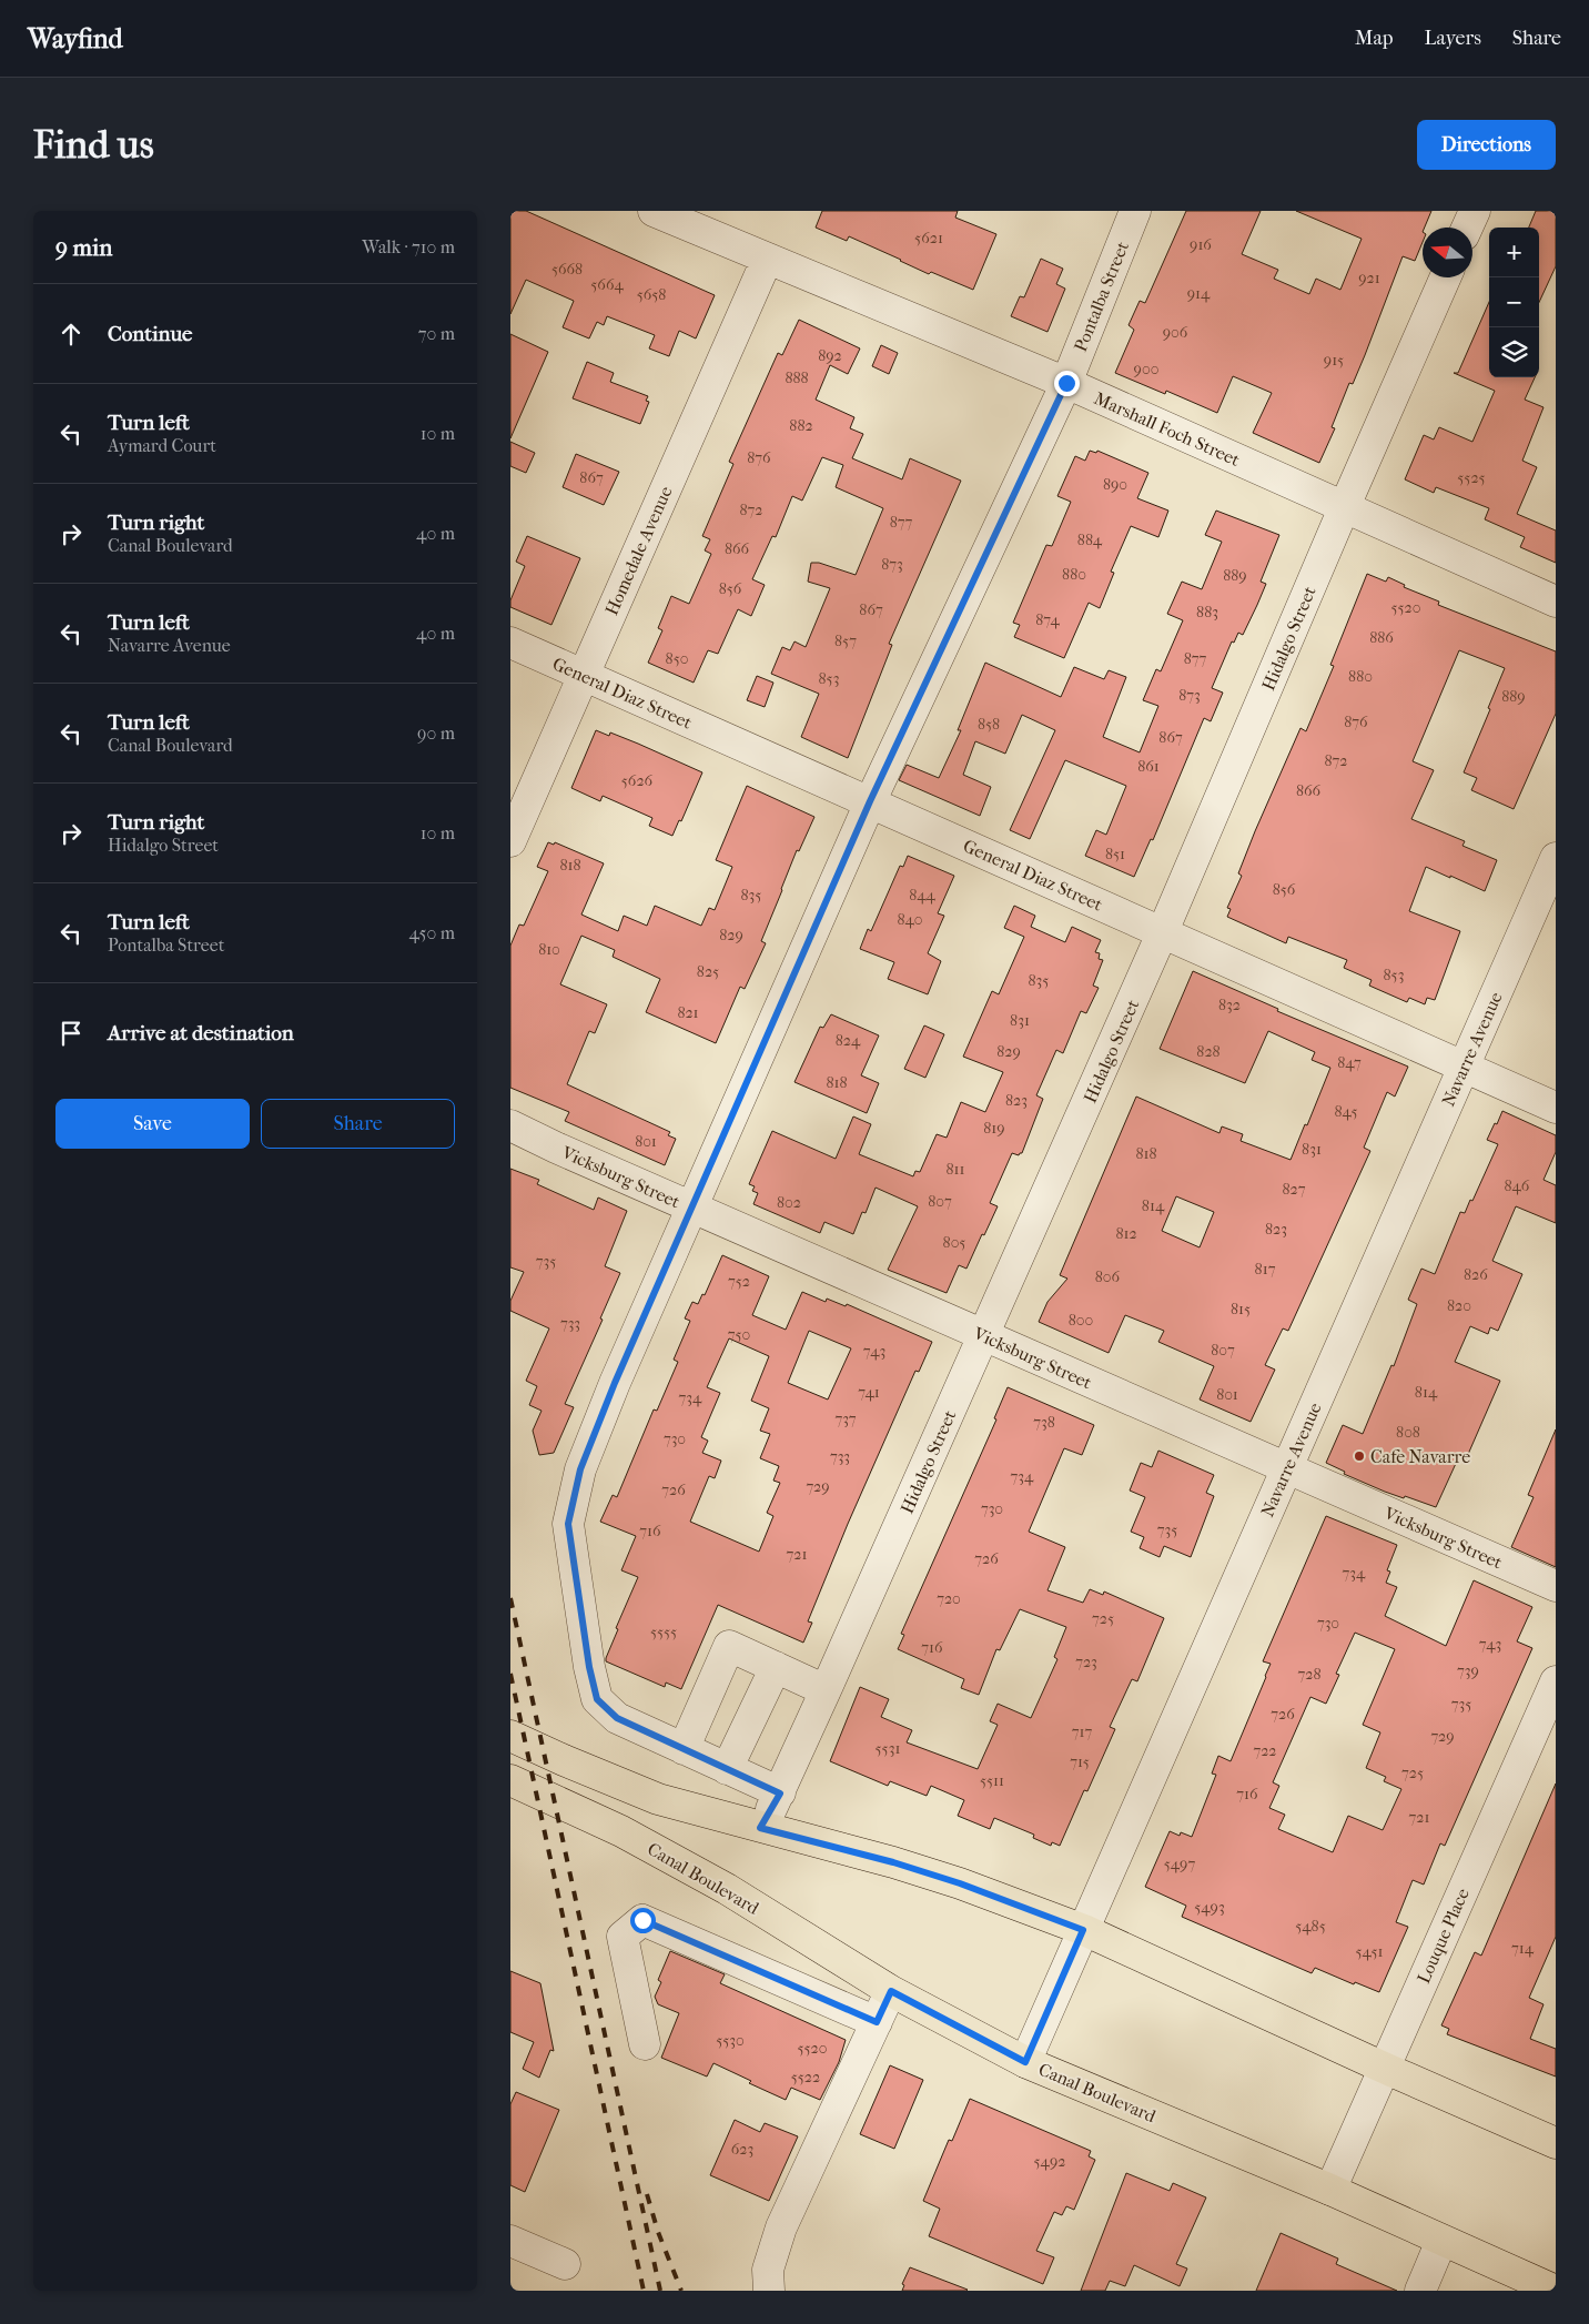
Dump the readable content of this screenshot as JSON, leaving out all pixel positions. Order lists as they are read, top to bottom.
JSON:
{
  "streets": {
    "main road": ["Canal Boulevard"],
    "street": [
      "Pontalba Street",
      "Marshall Foch Street",
      "Homedale Avenue",
      "Hidalgo Street",
      "General Diaz Street",
      "Navarre Avenue",
      "Vicksburg Street",
      "Louque Place"
    ]
  },
  "crossings": [
    ["Pontalba Street", "Marshall Foch Street"],
    ["Pontalba Street", "Hidalgo Street"],
    ["Pontalba Street", "General Diaz Street"],
    ["Pontalba Street", "Vicksburg Street"],
    ["Marshall Foch Street", "Homedale Avenue"],
    ["Marshall Foch Street", "Hidalgo Street"],
    ["Homedale Avenue", "General Diaz Street"],
    ["Hidalgo Street", "General Diaz Street"],
    ["Hidalgo Street", "Vicksburg Street"],
    ["General Diaz Street", "Navarre Avenue"],
    ["Navarre Avenue", "Vicksburg Street"],
    ["Navarre Avenue", "Canal Boulevard"],
    ["Canal Boulevard", "Louque Place"]
  ],
  "places": ["Cafe Navarre"],
  "house_numbers": [
    "5621",
    "916",
    "5668",
    "921",
    "5664",
    "914",
    "5658",
    "906",
    "892",
    "915",
    "900",
    "888",
    "882",
    "876",
    "867",
    "5525",
    "890",
    "872",
    "877",
    "884",
    "866",
    "873",
    "880",
    "889",
    "856",
    "5520",
    "867",
    "883",
    "874",
    "886",
    "857",
    "850",
    "877",
    "880",
    "853",
    "873",
    "889",
    "876",
    "858",
    "867",
    "872",
    "861",
    "5626",
    "866",
    "851",
    "818",
    "856",
    "835",
    "844",
    "840",
    "829",
    "810",
    "825",
    "853",
    "835",
    "832",
    "821",
    "831",
    "824",
    "829",
    "828",
    "847",
    "818",
    "823",
    "845",
    "819",
    "801",
    "831",
    "818",
    "811",
    "846",
    "827",
    "807",
    "802",
    "814",
    "823",
    "812",
    "805",
    "735",
    "817",
    "826",
    "806",
    "752",
    "820",
    "815",
    "800",
    "733",
    "750",
    "807",
    "743",
    "741",
    "814",
    "801",
    "734",
    "737",
    "738",
    "808",
    "730",
    "733",
    "734",
    "729",
    "726",
    "730",
    "735",
    "716",
    "721",
    "726",
    "734",
    "720",
    "725",
    "730",
    "5555",
    "743",
    "716",
    "723",
    "739",
    "728",
    "735",
    "726",
    "717",
    "729",
    "5531",
    "722",
    "715",
    "725",
    "5511",
    "716",
    "721",
    "5497",
    "5493",
    "5485",
    "714",
    "5451",
    "5530",
    "5520",
    "5522",
    "623",
    "5492"
  ],
  "north": "left",
  "page": {
    "header": "Wayfind",
    "nav": ["Map", "Layers", "Share"],
    "buttons": [
      "Directions",
      ["Save", "Share"]
    ],
    "title": "Find us",
    "heading": ["9 min", "Walk · 710 m"],
    "map_buttons": ["+", "−"],
    "list": [
      ["Continue", "70 m"],
      ["Turn left", "Aymard Court", "10 m"],
      ["Turn right", "Canal Boulevard", "40 m"],
      ["Turn left", "Navarre Avenue", "40 m"],
      ["Turn left", "Canal Boulevard", "90 m"],
      ["Turn right", "Hidalgo Street", "10 m"],
      ["Turn left", "Pontalba Street", "450 m"],
      "Arrive at destination"
    ]
  }
}
